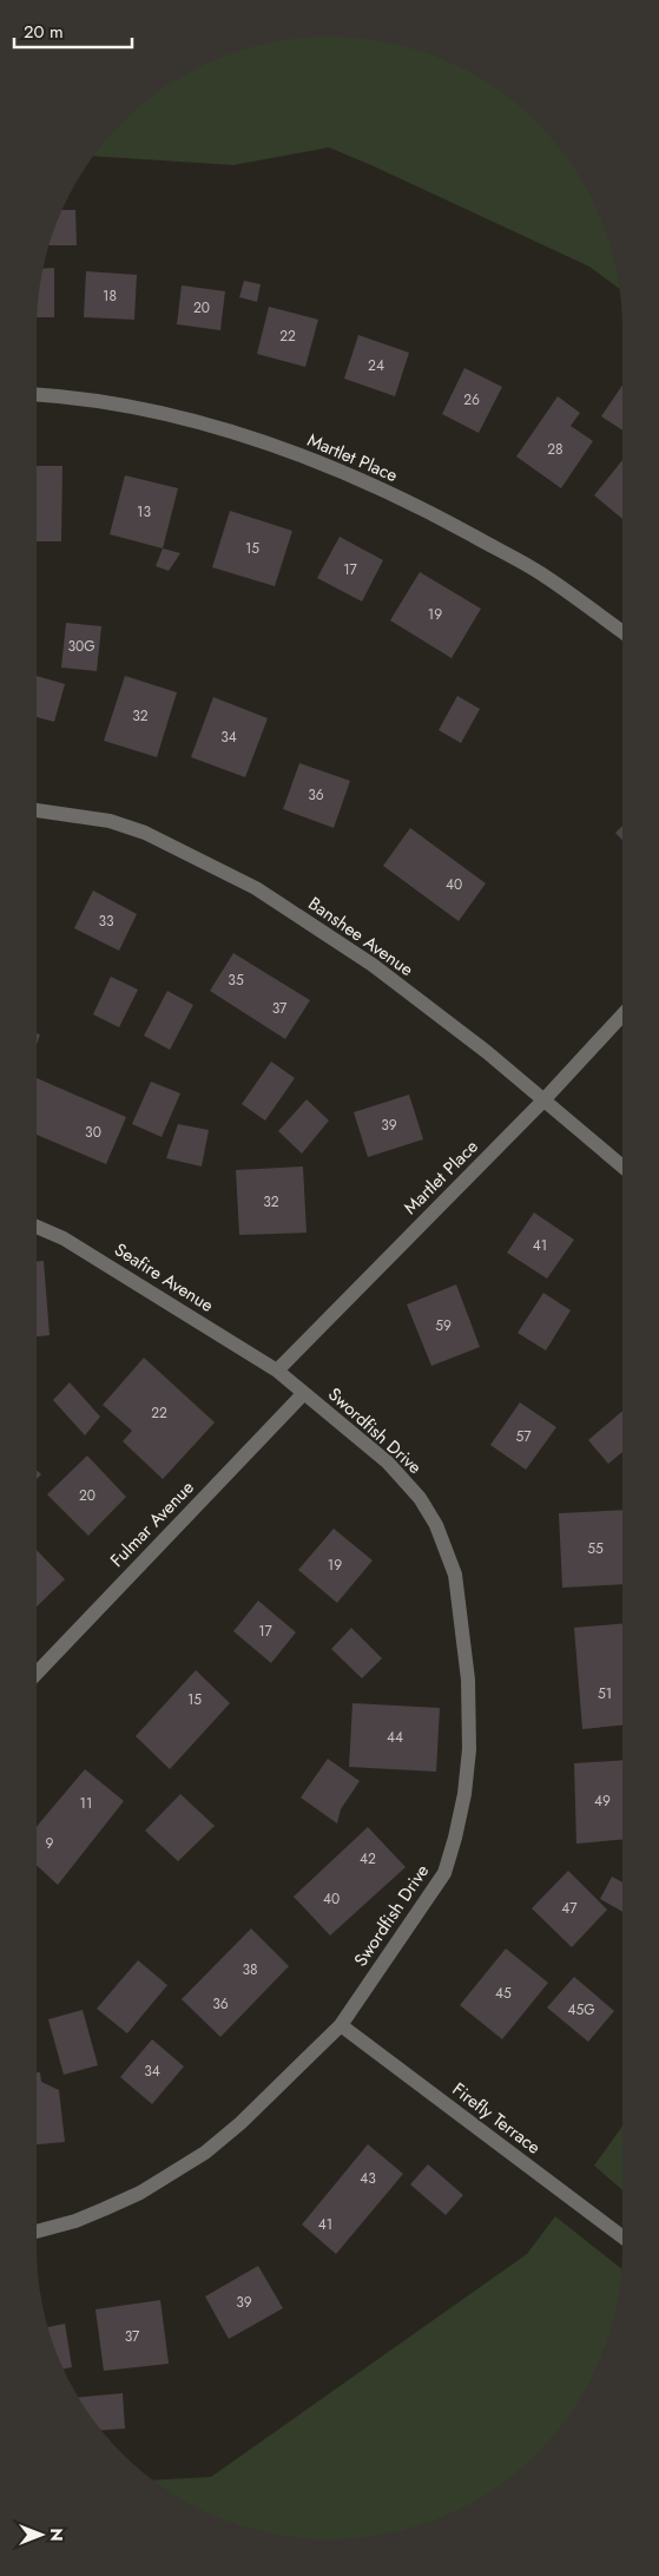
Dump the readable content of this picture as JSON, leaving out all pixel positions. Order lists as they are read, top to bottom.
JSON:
{
  "streets": {
    "street": [
      "Martlet Place",
      "Banshee Avenue",
      "Seafire Avenue",
      "Swordfish Drive",
      "Fulmar Avenue",
      "Firefly Terrace"
    ]
  },
  "crossings": [
    ["Martlet Place", "Banshee Avenue"],
    ["Martlet Place", "Seafire Avenue"],
    ["Martlet Place", "Swordfish Drive"],
    ["Seafire Avenue", "Swordfish Drive"],
    ["Swordfish Drive", "Fulmar Avenue"],
    ["Swordfish Drive", "Firefly Terrace"]
  ],
  "house_numbers": [
    "18",
    "20",
    "22",
    "24",
    "26",
    "28",
    "13",
    "15",
    "17",
    "19",
    "30G",
    "32",
    "34",
    "36",
    "40",
    "33",
    "35",
    "37",
    "39",
    "30",
    "32",
    "41",
    "59",
    "22",
    "57",
    "20",
    "55",
    "19",
    "17",
    "51",
    "15",
    "44",
    "49",
    "11",
    "9",
    "42",
    "40",
    "47",
    "38",
    "45",
    "36",
    "45G",
    "34",
    "43",
    "41",
    "39",
    "37"
  ],
  "scale_bar": "20 m",
  "north": "right"
}
